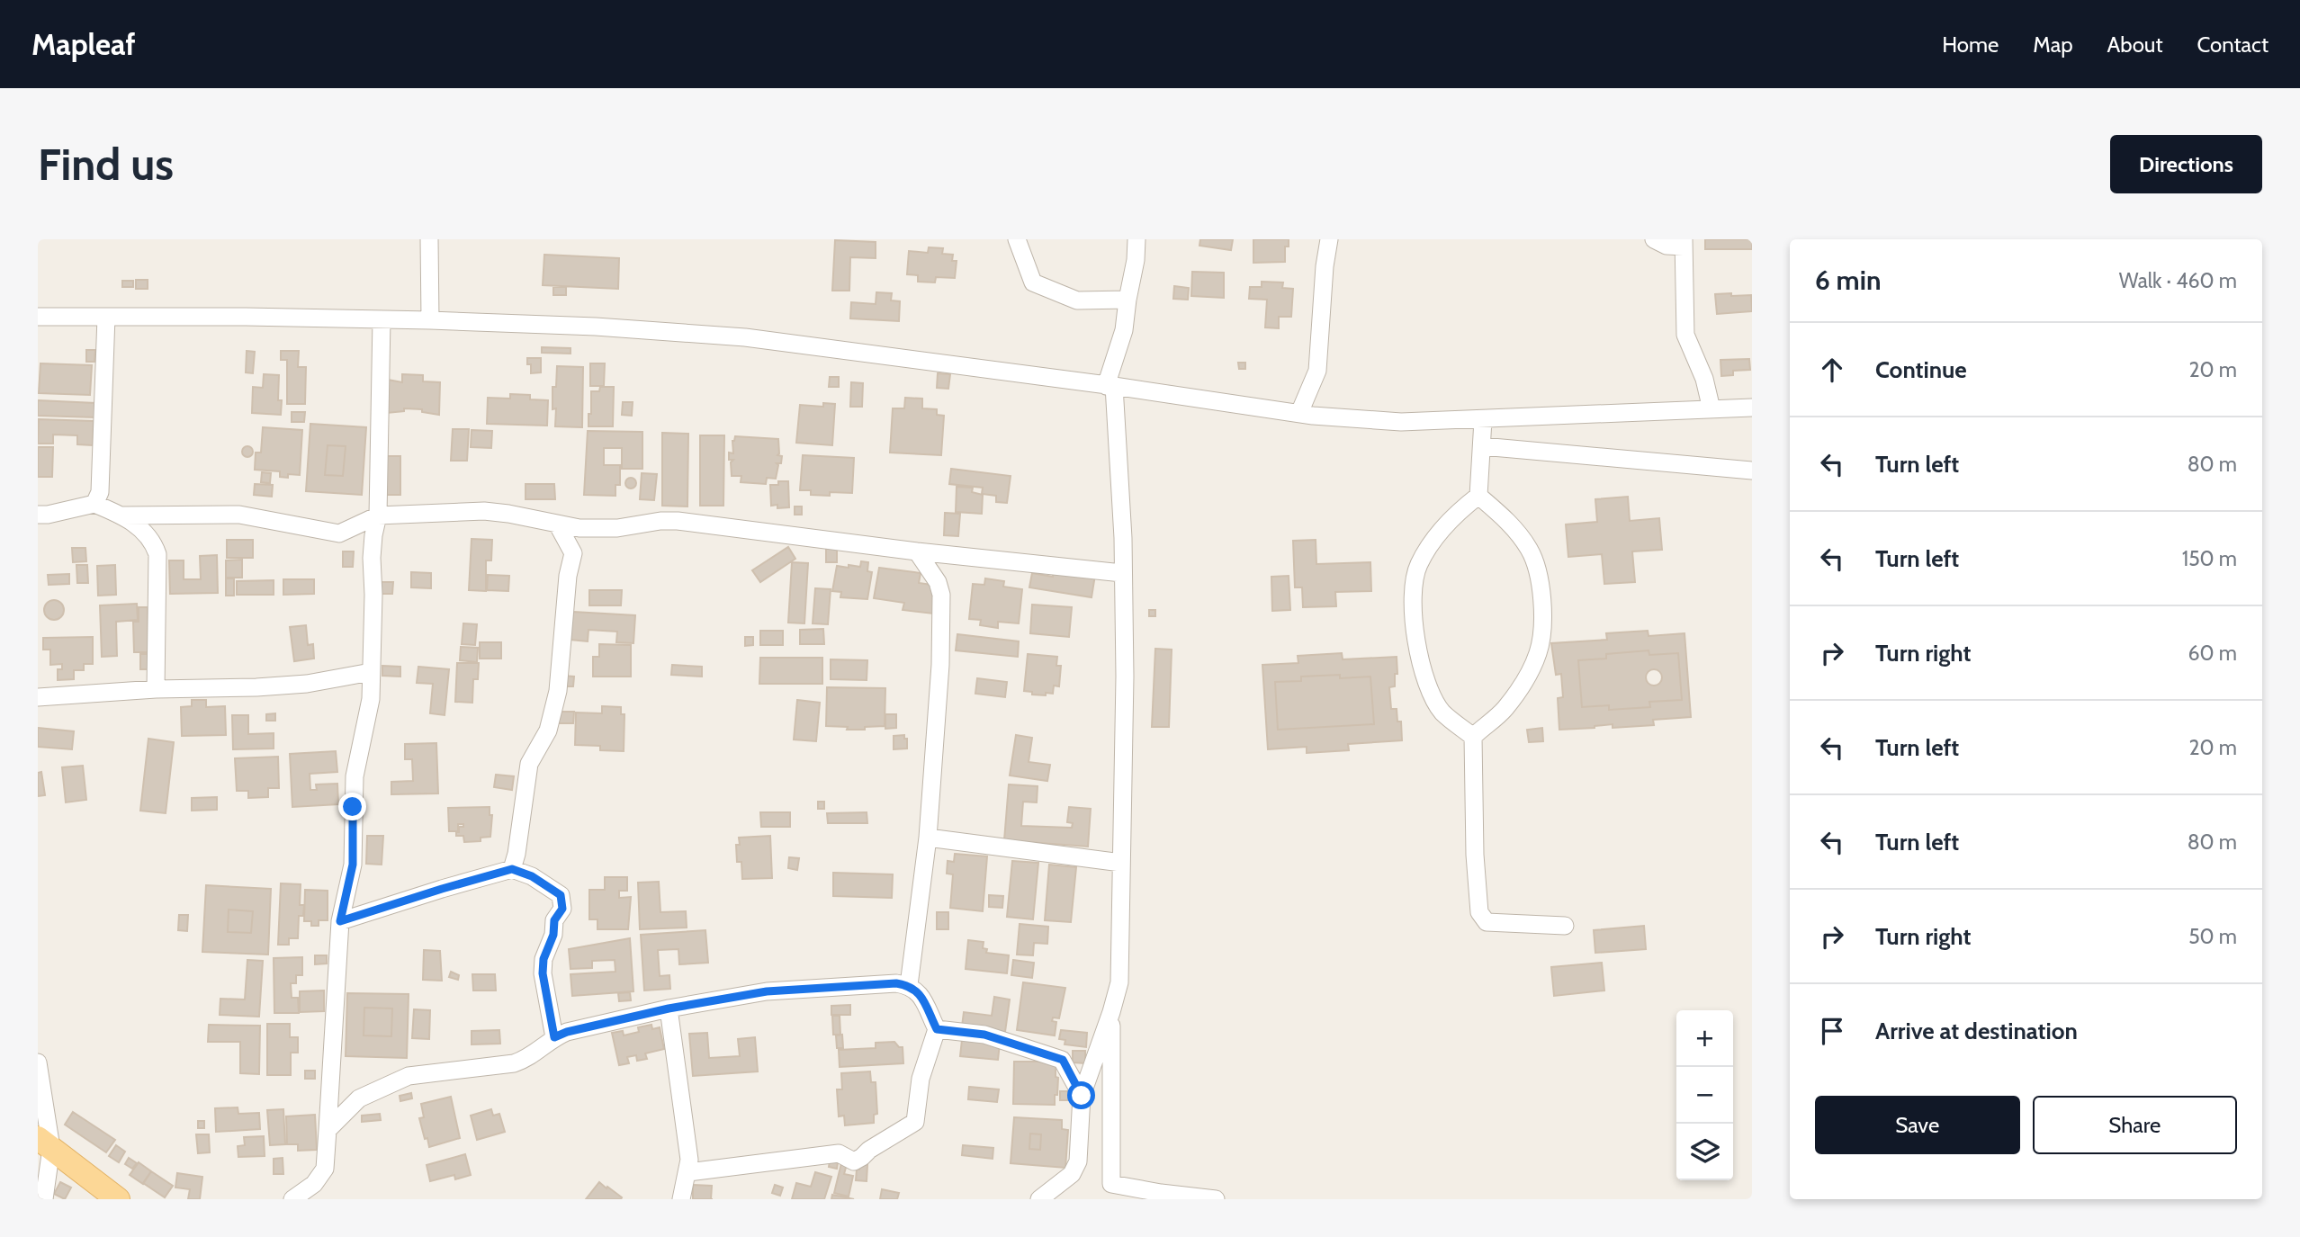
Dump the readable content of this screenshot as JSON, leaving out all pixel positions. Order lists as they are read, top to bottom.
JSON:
{
  "page": {
    "header": "Mapleaf",
    "nav": [
      "Home",
      "Map",
      "About",
      "Contact"
    ],
    "buttons": [
      "Directions",
      ["Save", "Share"]
    ],
    "title": "Find us",
    "heading": ["6 min", "Walk · 460 m"],
    "list": [
      ["Continue", "20 m"],
      ["Turn left", "80 m"],
      ["Turn left", "150 m"],
      ["Turn right", "60 m"],
      ["Turn left", "20 m"],
      ["Turn left", "80 m"],
      ["Turn right", "50 m"],
      "Arrive at destination"
    ],
    "map_buttons": ["+", "−"]
  }
}
